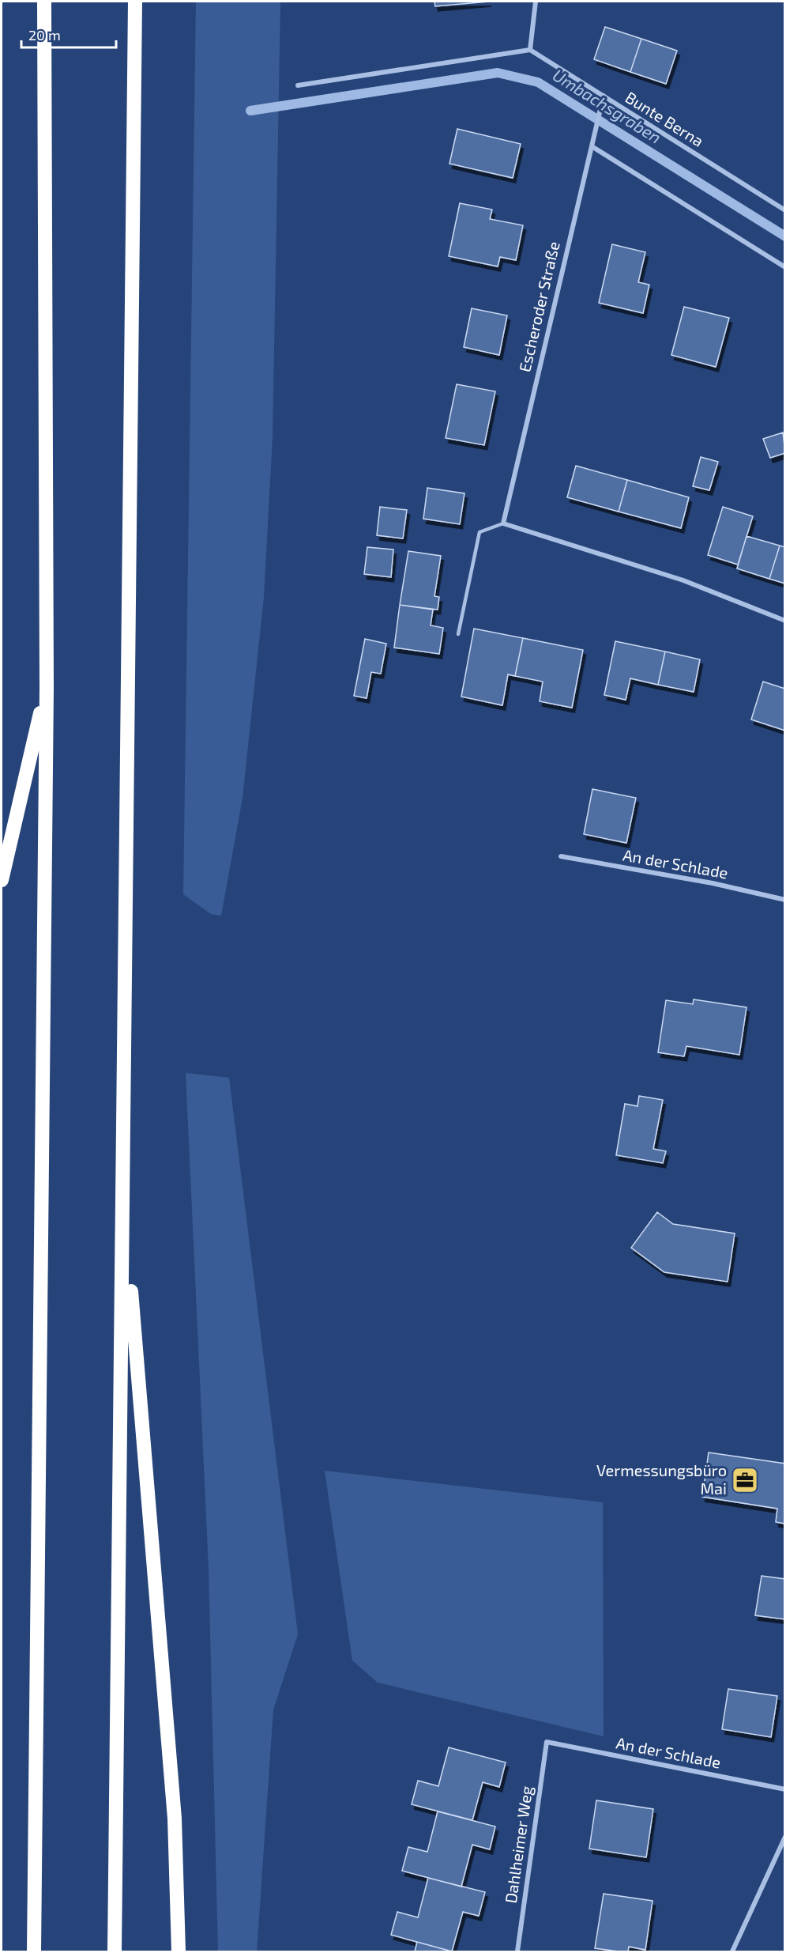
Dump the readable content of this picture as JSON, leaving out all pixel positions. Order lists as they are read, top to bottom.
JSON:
{
  "streets": {
    "street": [
      "Bunte Berna",
      "Escheroder Straße",
      "An der Schlade",
      "Dahlheimer Weg"
    ]
  },
  "crossings": [
    ["Bunte Berna", "Escheroder Straße"],
    ["An der Schlade", "Dahlheimer Weg"]
  ],
  "water": ["Umbachsgraben"],
  "places": {
    "office": ["Vermessungsbüro Mai"]
  },
  "scale_bar": "20 m"
}
